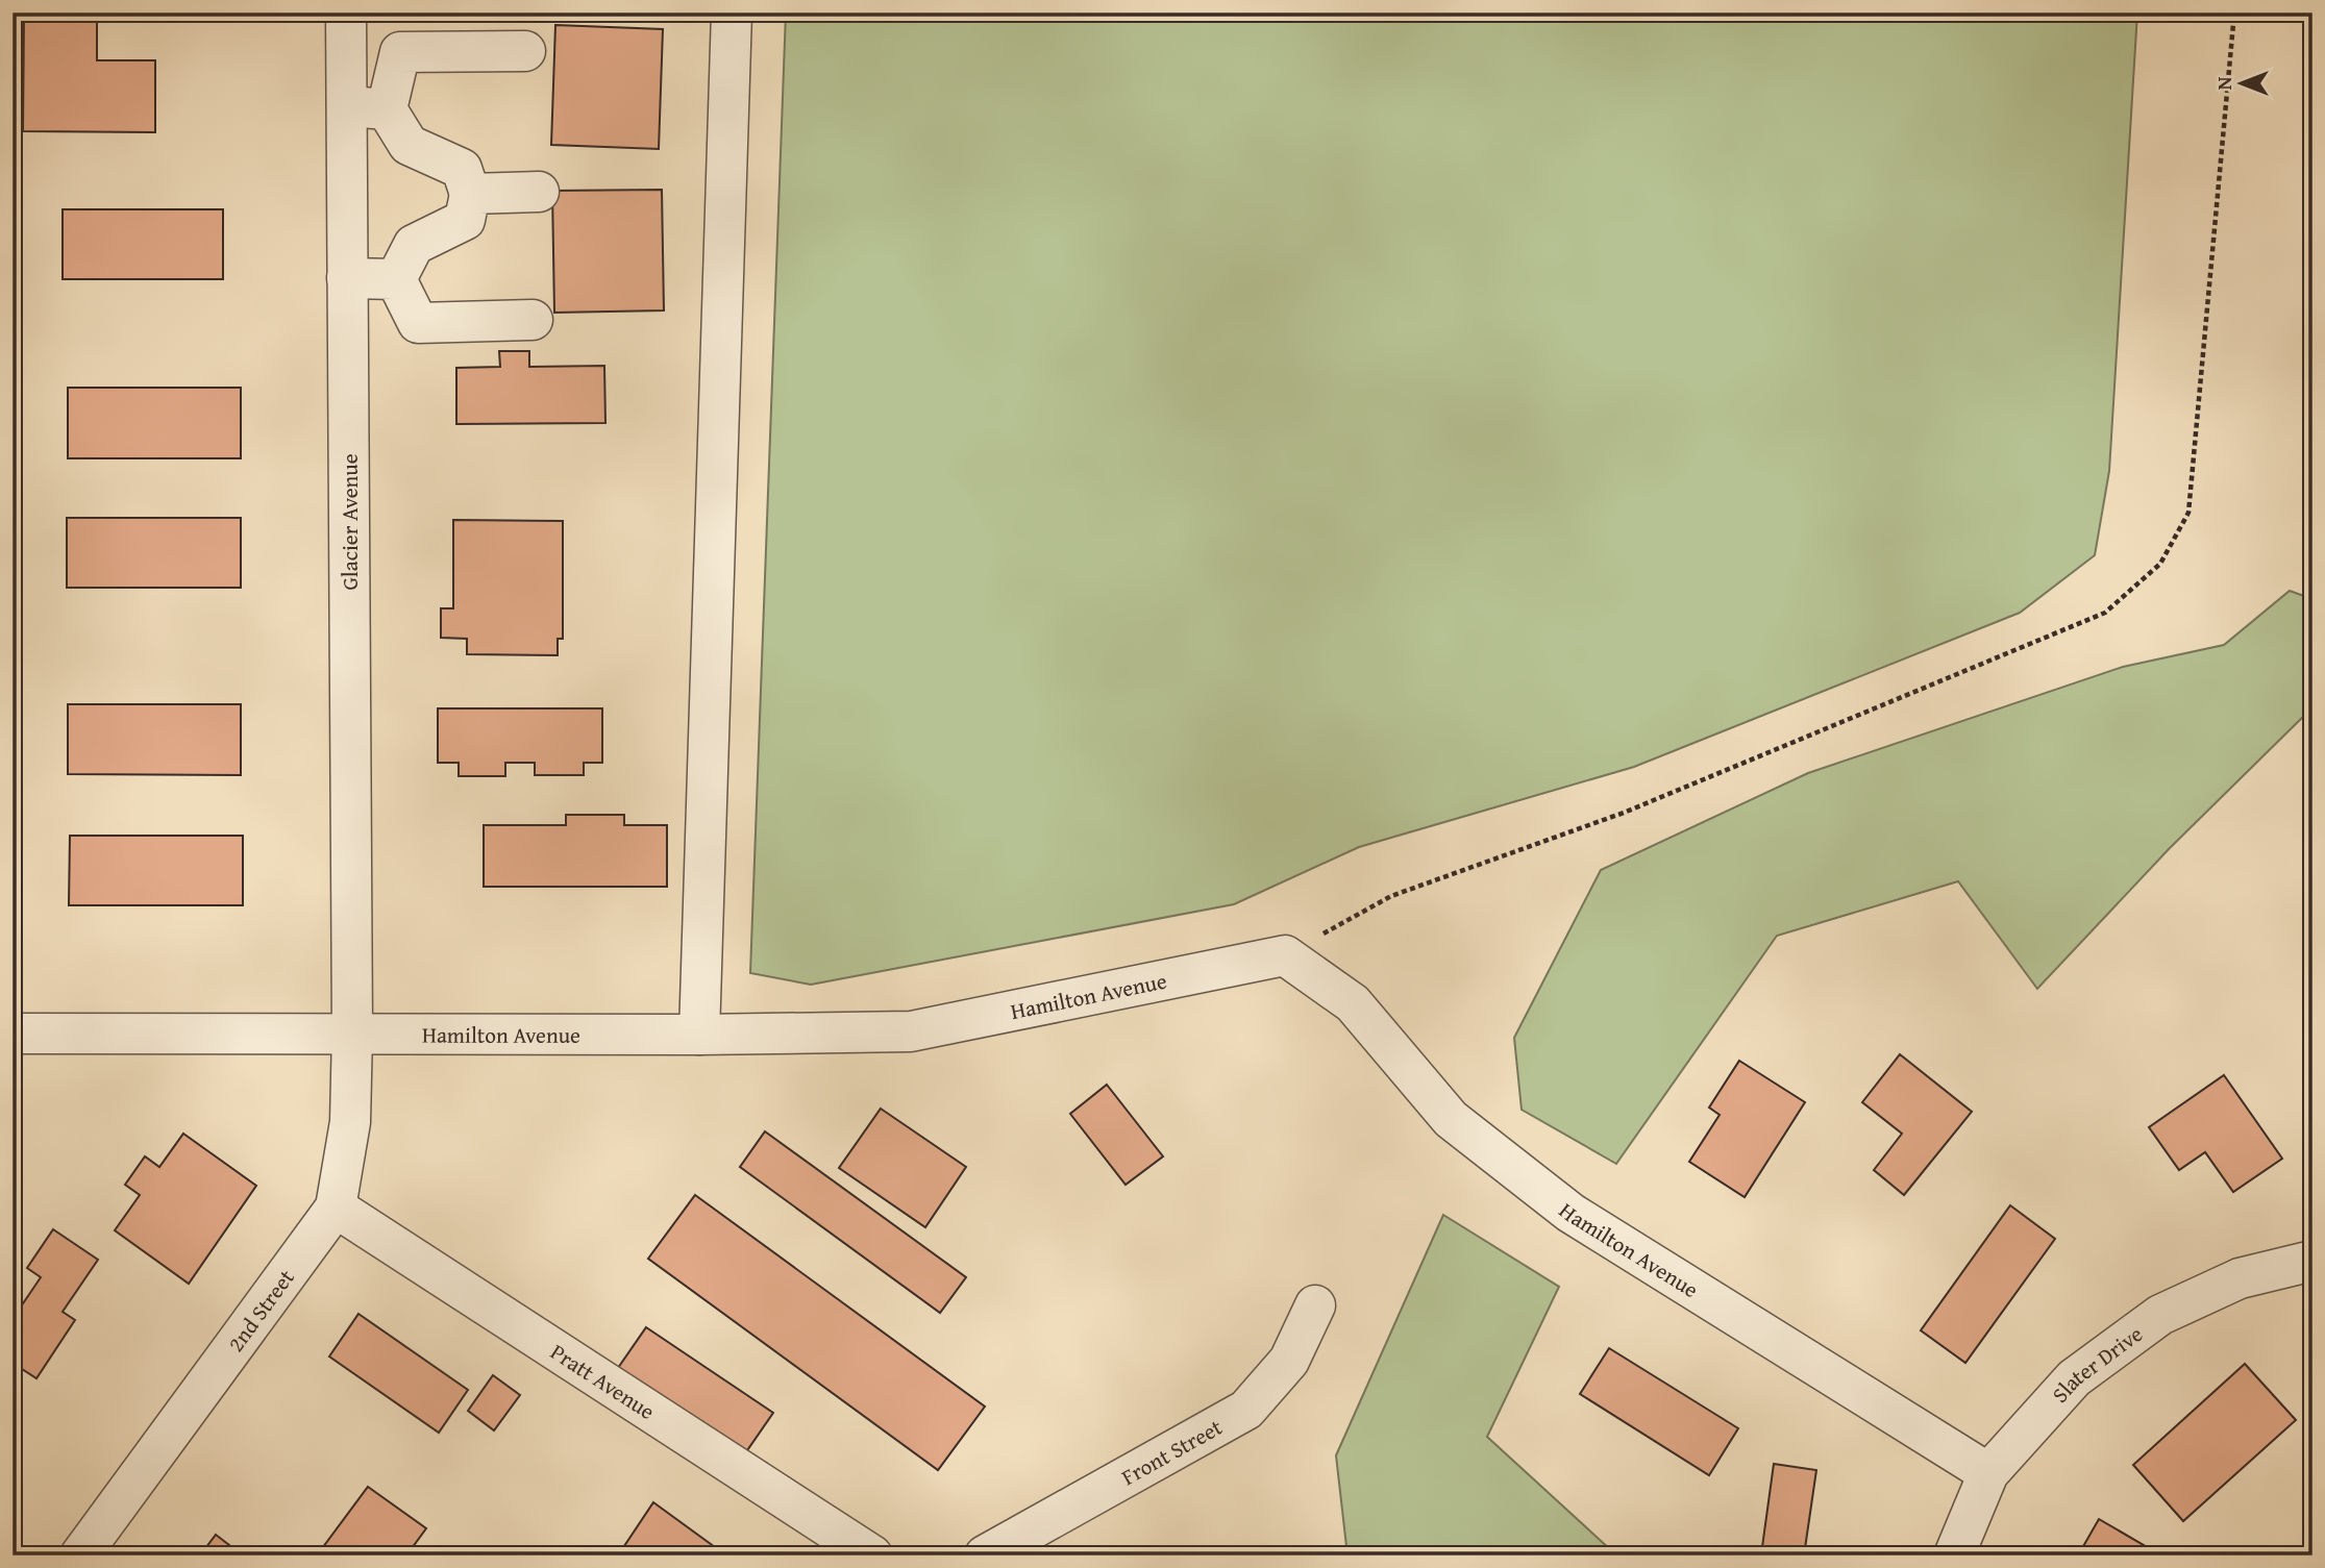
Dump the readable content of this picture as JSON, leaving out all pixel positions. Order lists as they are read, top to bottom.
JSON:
{
  "streets": {
    "street": [
      "Glacier Avenue",
      "Hamilton Avenue",
      "2nd Street",
      "Slater Drive",
      "Pratt Avenue",
      "Front Street"
    ]
  },
  "crossings": [
    ["Glacier Avenue", "Hamilton Avenue"],
    ["Glacier Avenue", "2nd Street"],
    ["Hamilton Avenue", "2nd Street"],
    ["Hamilton Avenue", "Slater Drive"],
    ["2nd Street", "Pratt Avenue"]
  ],
  "north": "left"
}
